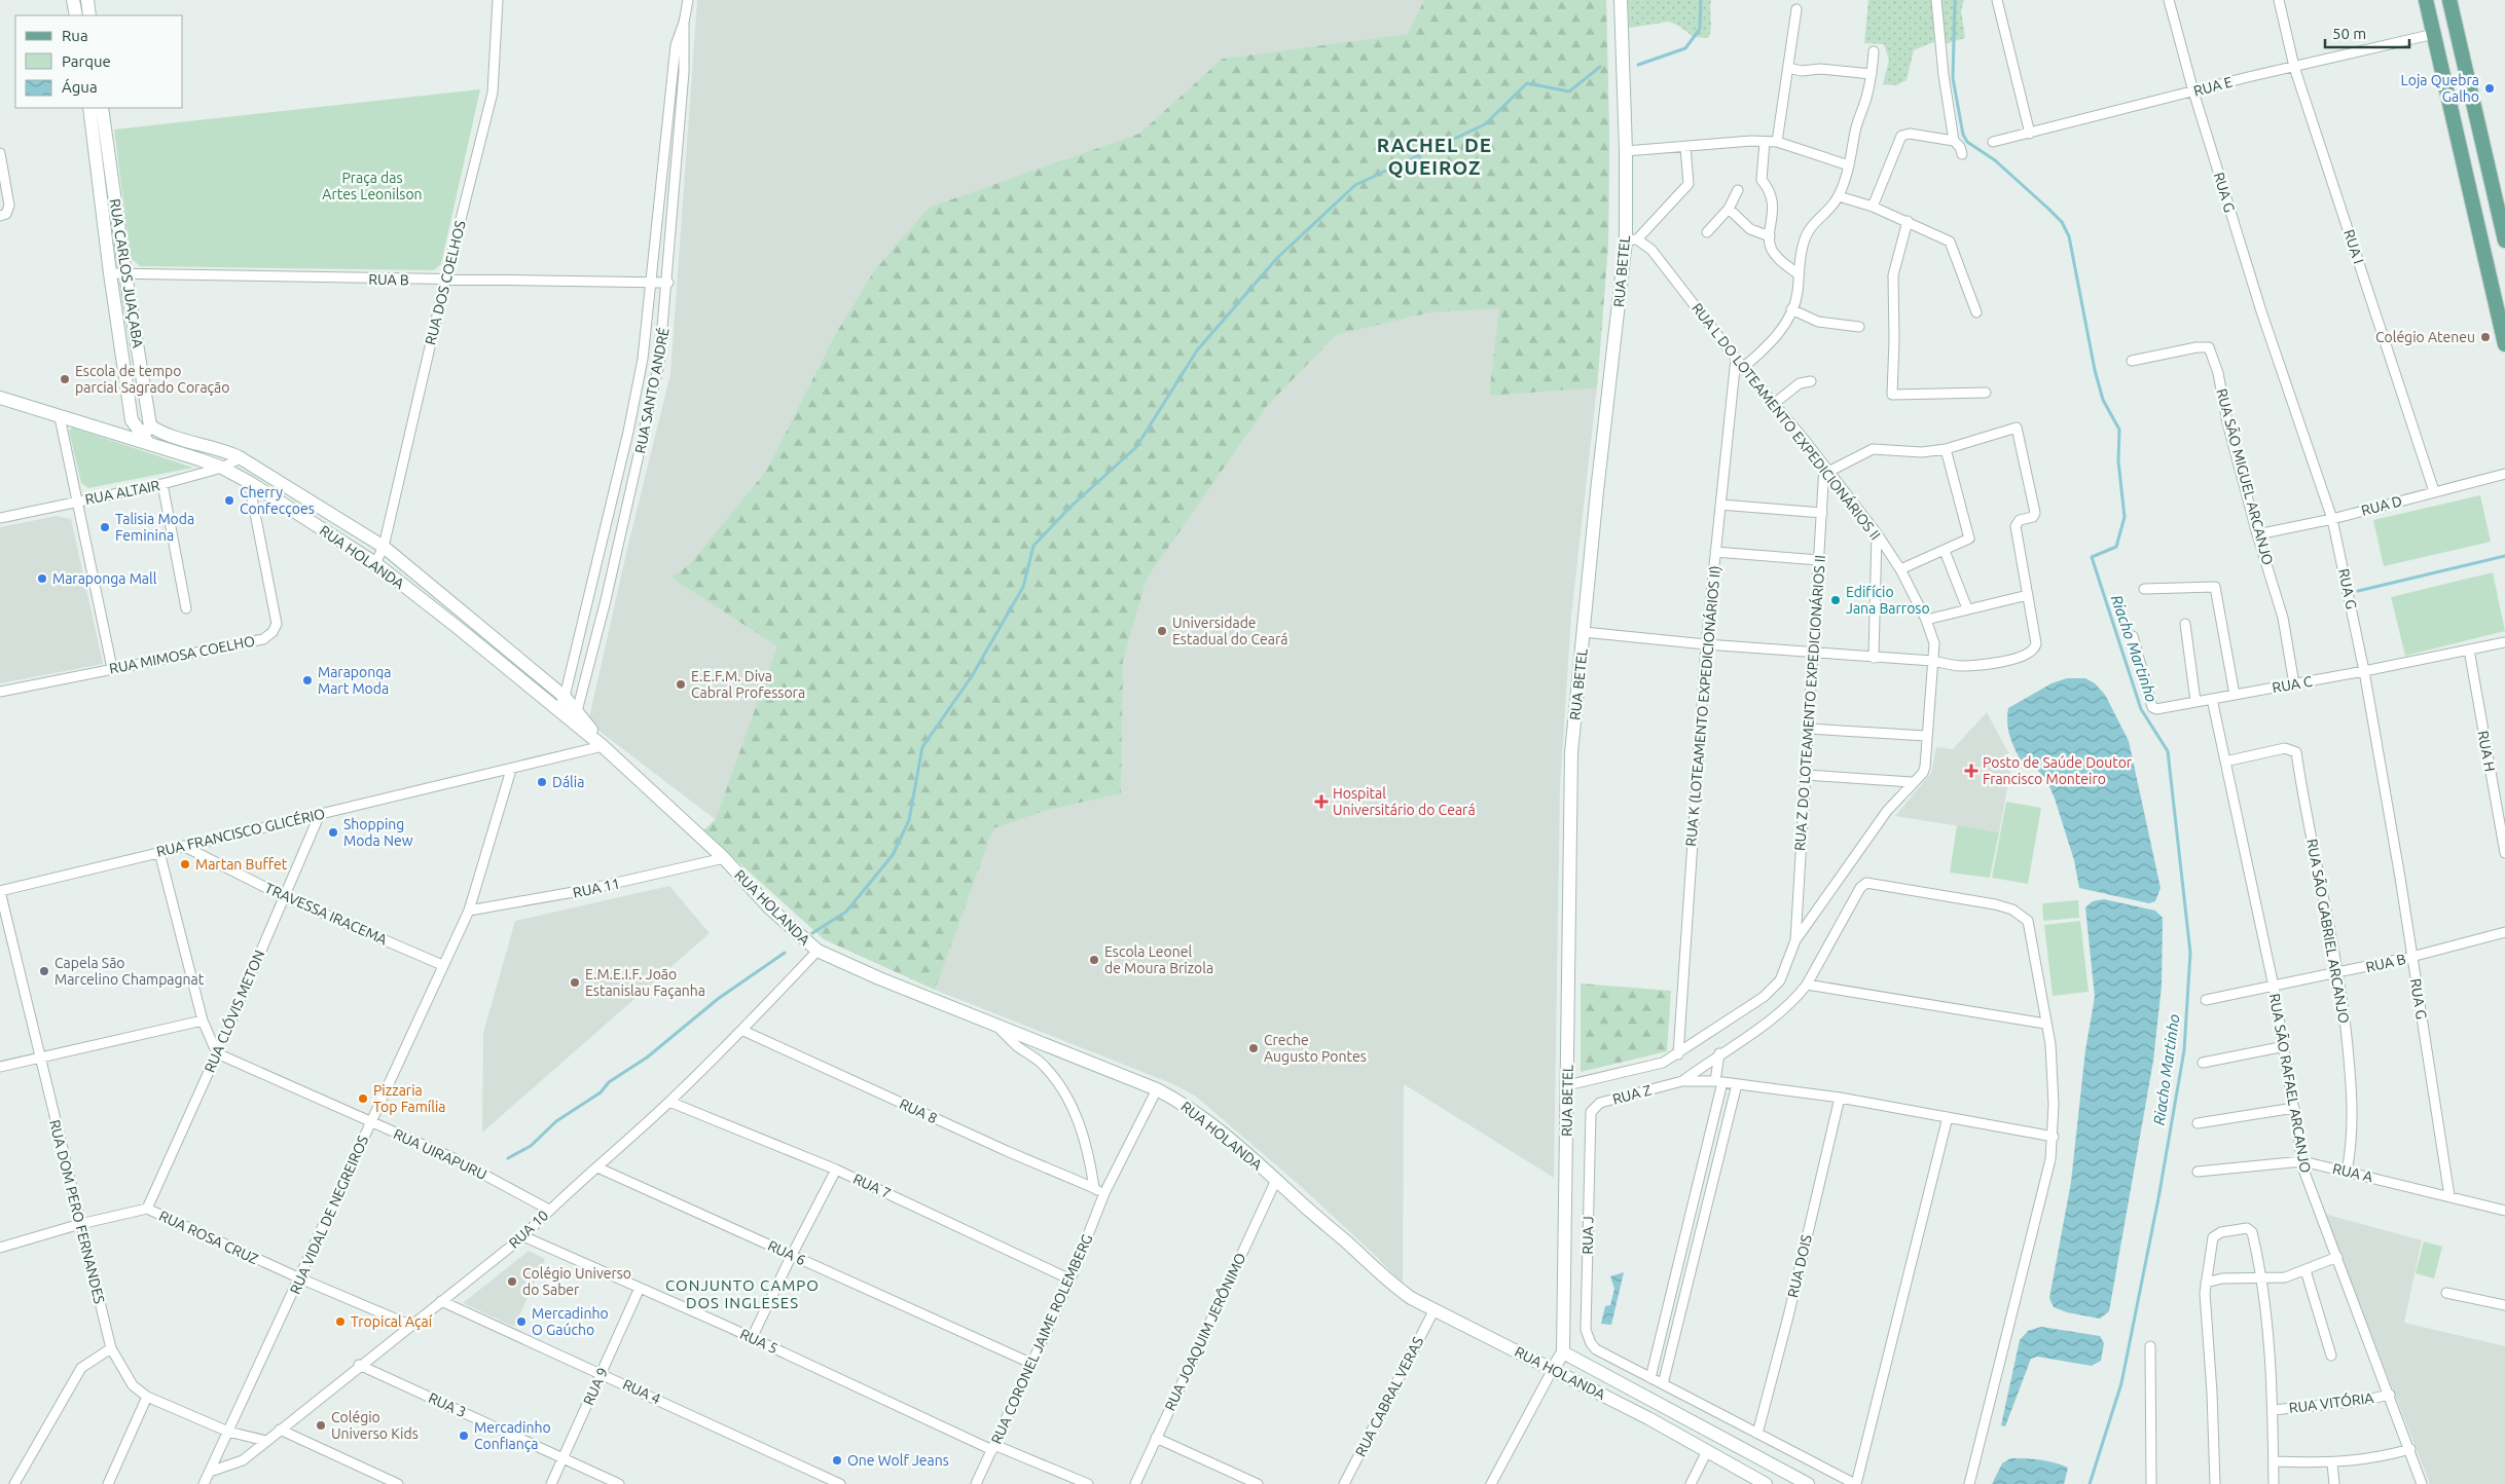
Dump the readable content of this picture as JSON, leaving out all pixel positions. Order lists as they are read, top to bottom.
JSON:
{
  "streets": {
    "street": [
      "RUA E",
      "RUA G",
      "RUA I",
      "RUA BETEL",
      "RUA CARLOS JUAÇABA",
      "RUA B",
      "RUA DOS COELHOS",
      "RUA SANTO ANDRÉ",
      "RUA L DO LOTEAMENTO EXPEDICIONÁRIOS II",
      "RUA SÃO MIGUEL ARCANJO",
      "RUA ALTAIR",
      "RUA D",
      "RUA HOLANDA",
      "RUA MIMOSA COELHO",
      "RUA C",
      "RUA Z DO LOTEAMENTO EXPEDICIONÁRIOS II",
      "RUA K (LOTEAMENTO EXPEDICIONÁRIOS II)",
      "RUA H",
      "RUA FRANCISCO GLICÉRIO",
      "RUA 11",
      "TRAVESSA IRACEMA",
      "RUA SÃO GABRIEL ARCANJO",
      "RUA CLÓVIS METON",
      "RUA SÃO RAFAEL ARCANJO",
      "RUA Z",
      "RUA 8",
      "RUA UIRAPURU",
      "RUA A",
      "RUA 7",
      "RUA DOM PERO FERNANDES",
      "RUA VIDAL DE NEGREIROS",
      "RUA 10",
      "RUA J",
      "RUA ROSA CRUZ",
      "RUA 6",
      "RUA DOIS",
      "RUA JOAQUIM JERÔNIMO",
      "RUA CORONEL JAIME ROLEMBERG",
      "RUA 5",
      "RUA 9",
      "RUA 4",
      "RUA CABRAL VERAS",
      "RUA VITÓRIA",
      "RUA 3"
    ]
  },
  "crossings": [
    ["RUA E", "RUA G"],
    ["RUA E", "RUA I"],
    ["RUA G", "RUA B"],
    ["RUA G", "RUA D"],
    ["RUA G", "RUA C"],
    ["RUA G", "RUA A"],
    ["RUA I", "RUA D"],
    ["RUA BETEL", "RUA L DO LOTEAMENTO EXPEDICIONÁRIOS II"],
    ["RUA BETEL", "RUA HOLANDA"],
    ["RUA CARLOS JUAÇABA", "RUA B"],
    ["RUA CARLOS JUAÇABA", "RUA HOLANDA"],
    ["RUA B", "RUA DOS COELHOS"],
    ["RUA B", "RUA SANTO ANDRÉ"],
    ["RUA B", "RUA SÃO GABRIEL ARCANJO"],
    ["RUA B", "RUA SÃO RAFAEL ARCANJO"],
    ["RUA DOS COELHOS", "RUA HOLANDA"],
    ["RUA SANTO ANDRÉ", "RUA HOLANDA"],
    ["RUA L DO LOTEAMENTO EXPEDICIONÁRIOS II", "RUA Z DO LOTEAMENTO EXPEDICIONÁRIOS II"],
    ["RUA L DO LOTEAMENTO EXPEDICIONÁRIOS II", "RUA K (LOTEAMENTO EXPEDICIONÁRIOS II)"],
    ["RUA SÃO MIGUEL ARCANJO", "RUA D"],
    ["RUA SÃO MIGUEL ARCANJO", "RUA C"],
    ["RUA ALTAIR", "RUA HOLANDA"],
    ["RUA HOLANDA", "RUA MIMOSA COELHO"],
    ["RUA HOLANDA", "RUA FRANCISCO GLICÉRIO"],
    ["RUA HOLANDA", "RUA 11"],
    ["RUA HOLANDA", "RUA 10"],
    ["RUA HOLANDA", "RUA JOAQUIM JERÔNIMO"],
    ["RUA HOLANDA", "RUA CORONEL JAIME ROLEMBERG"],
    ["RUA HOLANDA", "RUA CABRAL VERAS"],
    ["RUA C", "RUA H"],
    ["RUA C", "RUA SÃO RAFAEL ARCANJO"],
    ["RUA FRANCISCO GLICÉRIO", "TRAVESSA IRACEMA"],
    ["RUA FRANCISCO GLICÉRIO", "RUA CLÓVIS METON"],
    ["RUA FRANCISCO GLICÉRIO", "RUA DOM PERO FERNANDES"],
    ["RUA FRANCISCO GLICÉRIO", "RUA VIDAL DE NEGREIROS"],
    ["RUA 11", "RUA VIDAL DE NEGREIROS"],
    ["TRAVESSA IRACEMA", "RUA CLÓVIS METON"],
    ["TRAVESSA IRACEMA", "RUA VIDAL DE NEGREIROS"],
    ["RUA SÃO GABRIEL ARCANJO", "RUA SÃO RAFAEL ARCANJO"],
    ["RUA SÃO GABRIEL ARCANJO", "RUA A"],
    ["RUA CLÓVIS METON", "RUA UIRAPURU"],
    ["RUA CLÓVIS METON", "RUA ROSA CRUZ"],
    ["RUA SÃO RAFAEL ARCANJO", "RUA A"],
    ["RUA SÃO RAFAEL ARCANJO", "RUA VITÓRIA"],
    ["RUA Z", "RUA J"],
    ["RUA 8", "RUA 10"],
    ["RUA UIRAPURU", "RUA VIDAL DE NEGREIROS"],
    ["RUA UIRAPURU", "RUA 10"],
    ["RUA 7", "RUA 10"],
    ["RUA 7", "RUA CORONEL JAIME ROLEMBERG"],
    ["RUA DOM PERO FERNANDES", "RUA VIDAL DE NEGREIROS"],
    ["RUA DOM PERO FERNANDES", "RUA 10"],
    ["RUA DOM PERO FERNANDES", "RUA ROSA CRUZ"],
    ["RUA VIDAL DE NEGREIROS", "RUA 10"],
    ["RUA VIDAL DE NEGREIROS", "RUA ROSA CRUZ"],
    ["RUA 10", "RUA ROSA CRUZ"],
    ["RUA 10", "RUA 6"],
    ["RUA 10", "RUA 5"],
    ["RUA 10", "RUA 4"],
    ["RUA 10", "RUA 3"],
    ["RUA 6", "RUA CORONEL JAIME ROLEMBERG"],
    ["RUA CORONEL JAIME ROLEMBERG", "RUA 5"],
    ["RUA 5", "RUA 9"],
    ["RUA 9", "RUA 4"],
    ["RUA 9", "RUA 3"]
  ],
  "districts": ["RACHEL DE QUEIROZ", "CONJUNTO CAMPO DOS INGLESES"],
  "water": ["Riacho Martinho"],
  "parks": ["Praça das Artes Leonilson"],
  "places": {
    "other": [
      "Loja Quebra Galho",
      "Colégio Ateneu",
      "Escola de tempo parcial Sagrado Coração",
      "Cherry Confecçoes",
      "Talisia Moda Feminina",
      "Maraponga Mall",
      "Edifício Jana Barroso",
      "Universidade Estadual do Ceará",
      "Maraponga Mart Moda",
      "E.E.F.M. Diva Cabral Professora",
      "Dália",
      "Shopping Moda New",
      "Martan Buffet",
      "Escola Leonel de Moura Brizola",
      "Capela São Marcelino Champagnat",
      "E.M.E.I.F. João Estanislau Façanha",
      "Creche Augusto Pontes",
      "Pizzaria Top Família",
      "Colégio Universo do Saber",
      "Tropical Açaí",
      "Mercadinho O Gaúcho",
      "Colégio Universo Kids",
      "Mercadinho Confiança",
      "One Wolf Jeans"
    ],
    "health": ["Posto de Saúde Doutor Francisco Monteiro", "Hospital Universitário do Ceará"]
  },
  "legend": ["Rua", "Parque", "Água"],
  "scale_bar": "50 m"
}
